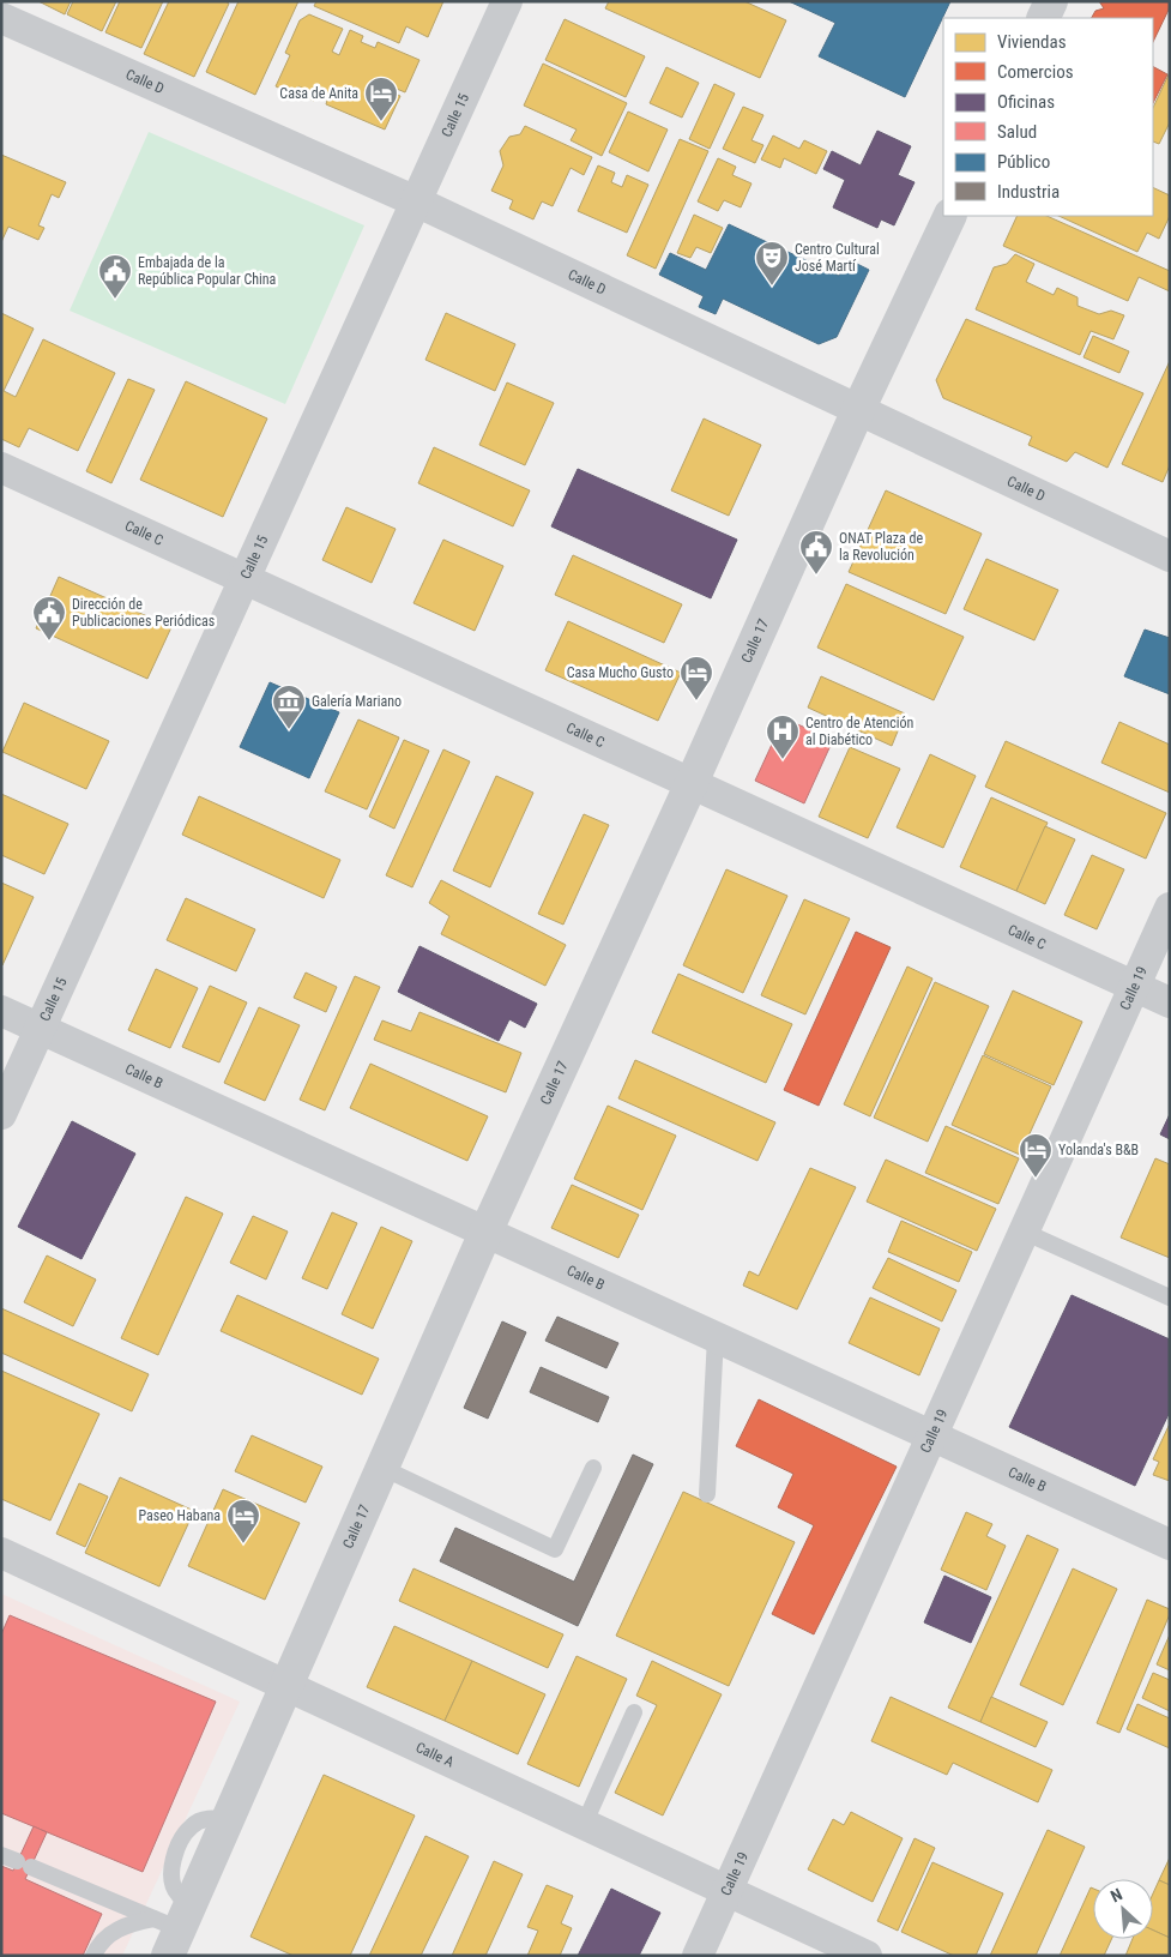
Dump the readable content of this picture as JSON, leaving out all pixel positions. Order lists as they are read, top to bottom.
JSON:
{
  "streets": {
    "street": [
      "Calle D",
      "Calle 15",
      "Calle C",
      "Calle 17",
      "Calle 19",
      "Calle B",
      "Calle A"
    ]
  },
  "crossings": [
    ["Calle D", "Calle 15"],
    ["Calle D", "Calle 17"],
    ["Calle 15", "Calle C"],
    ["Calle 15", "Calle B"],
    ["Calle C", "Calle 17"],
    ["Calle C", "Calle 19"],
    ["Calle 17", "Calle B"],
    ["Calle 17", "Calle A"],
    ["Calle 19", "Calle B"],
    ["Calle 19", "Calle A"]
  ],
  "places": {
    "hotel": [
      "Casa de Anita",
      "Casa Mucho Gusto",
      "Yolanda's B&B",
      "Paseo Habana"
    ],
    "theatre": ["Centro Cultural José Martí"],
    "public building": ["Embajada de la República Popular China", "ONAT Plaza de la Revolución", "Dirección de Publicaciones Periódicas"],
    "museum": ["Galería Mariano"],
    "hospital": ["Centro de Atención al Diabético"]
  },
  "legend": [
    "Viviendas",
    "Comercios",
    "Oficinas",
    "Salud",
    "Público",
    "Industria"
  ],
  "north": "top left"
}
